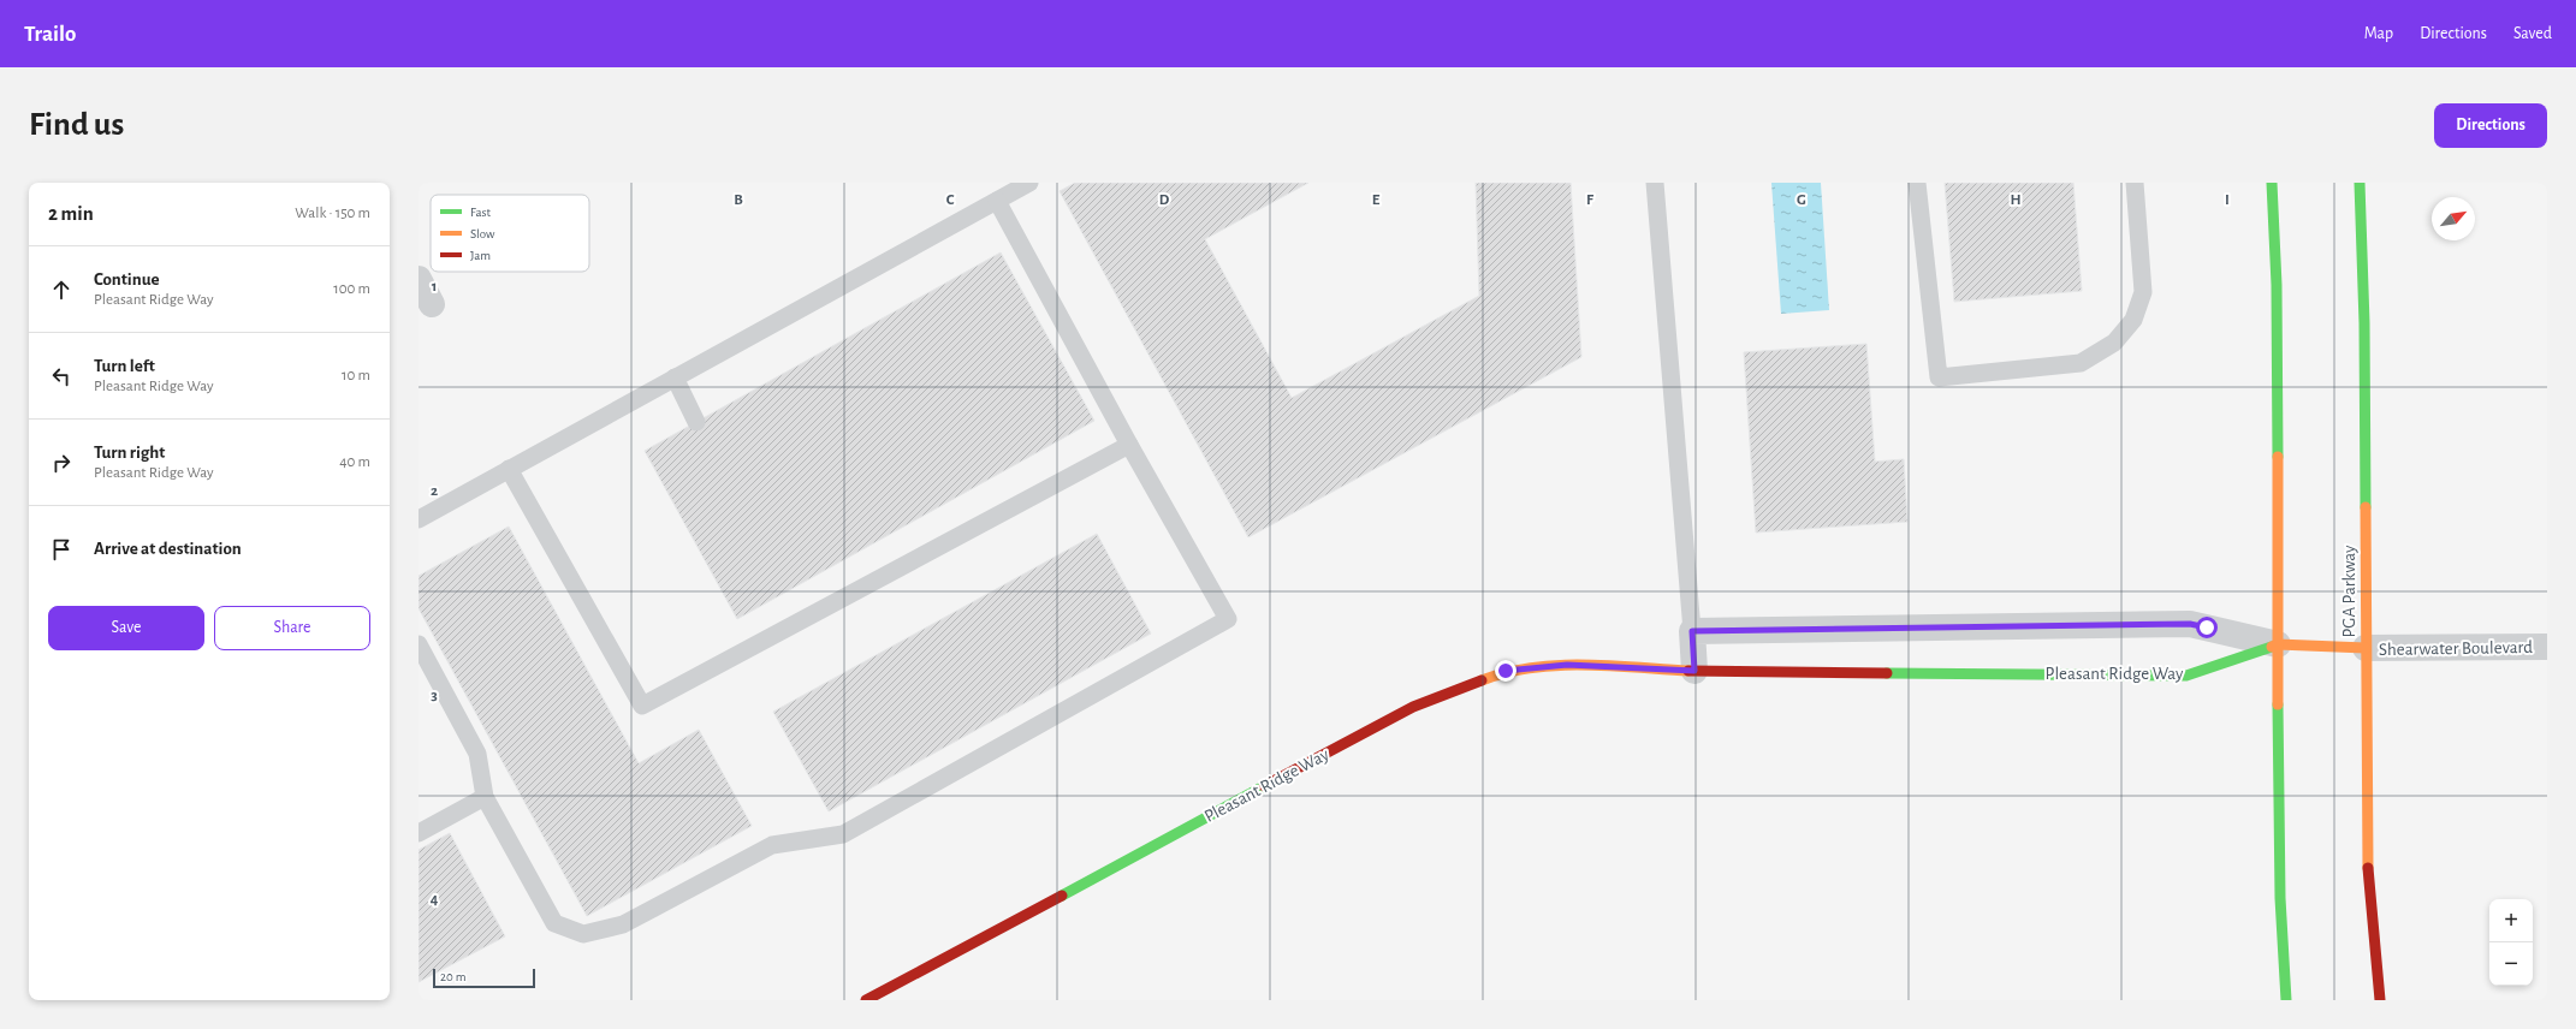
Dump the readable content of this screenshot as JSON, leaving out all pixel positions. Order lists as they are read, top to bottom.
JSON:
{
  "streets": {
    "main road": ["PGA Parkway", "Pleasant Ridge Way"],
    "street": ["Shearwater Boulevard"]
  },
  "crossings": [
    ["PGA Parkway", "Shearwater Boulevard"]
  ],
  "legend": ["Fast", "Slow", "Jam"],
  "scale_bar": "20 m",
  "north": "top right",
  "page": {
    "header": "Trailo",
    "nav": ["Map", "Directions", "Saved"],
    "buttons": [
      "Directions",
      ["Save", "Share"]
    ],
    "title": "Find us",
    "heading": ["2 min", "Walk · 150 m"],
    "list": [
      ["Continue", "Pleasant Ridge Way", "100 m"],
      ["Turn left", "Pleasant Ridge Way", "10 m"],
      ["Turn right", "Pleasant Ridge Way", "40 m"],
      "Arrive at destination"
    ],
    "map_buttons": ["+", "−"],
    "scale": "20 m"
  },
  "grid": {
    "columns": [
      "B",
      "C",
      "D",
      "E",
      "F",
      "G",
      "H",
      "I"
    ],
    "rows": [
      "1",
      "2",
      "3",
      "4"
    ]
  }
}
